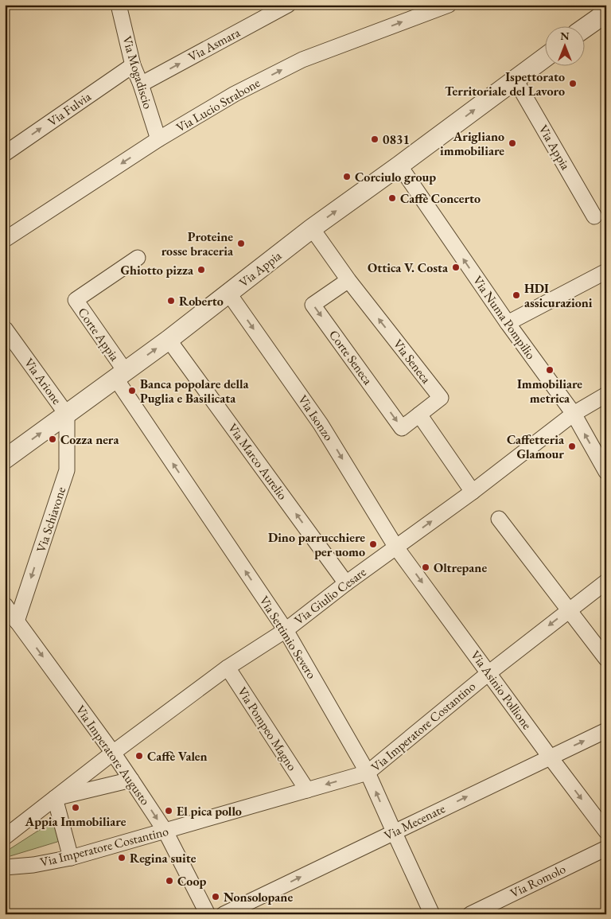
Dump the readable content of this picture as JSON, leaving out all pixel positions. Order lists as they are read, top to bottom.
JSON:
{
  "streets": {
    "street": [
      "Via Asmara",
      "Via Mogadiscio",
      "Via Lucio Strabone",
      "Via Fulvia",
      "Via Appia",
      "Via Numa Pompilio",
      "Corte Appia",
      "Corte Seneca",
      "Via Seneca",
      "Via Arione",
      "Via Isonzo",
      "Via Marco Aurelio",
      "Via Schiavone",
      "Via Giulio Cesare",
      "Via Settimio Severo",
      "Via Asinio Pollione",
      "Via Imperatore Costantino",
      "Via Pompeo Magno",
      "Via Imperatore Augusto",
      "Via Mecenate",
      "Via Romolo"
    ]
  },
  "crossings": [
    ["Via Asmara", "Via Mogadiscio"],
    ["Via Mogadiscio", "Via Lucio Strabone"],
    ["Via Mogadiscio", "Via Fulvia"],
    ["Via Appia", "Via Numa Pompilio"],
    ["Via Appia", "Corte Appia"],
    ["Via Appia", "Via Seneca"],
    ["Via Appia", "Via Arione"],
    ["Via Appia", "Via Isonzo"],
    ["Via Appia", "Via Marco Aurelio"],
    ["Via Appia", "Via Schiavone"],
    ["Via Appia", "Via Settimio Severo"],
    ["Via Numa Pompilio", "Via Giulio Cesare"],
    ["Corte Appia", "Via Settimio Severo"],
    ["Corte Seneca", "Via Seneca"],
    ["Via Arione", "Via Schiavone"],
    ["Via Isonzo", "Via Giulio Cesare"],
    ["Via Isonzo", "Via Asinio Pollione"],
    ["Via Marco Aurelio", "Via Giulio Cesare"],
    ["Via Schiavone", "Via Imperatore Augusto"],
    ["Via Giulio Cesare", "Via Settimio Severo"],
    ["Via Giulio Cesare", "Via Asinio Pollione"],
    ["Via Giulio Cesare", "Via Pompeo Magno"],
    ["Via Giulio Cesare", "Via Imperatore Augusto"],
    ["Via Settimio Severo", "Via Imperatore Costantino"],
    ["Via Settimio Severo", "Via Mecenate"],
    ["Via Asinio Pollione", "Via Imperatore Costantino"],
    ["Via Asinio Pollione", "Via Mecenate"],
    ["Via Imperatore Costantino", "Via Pompeo Magno"],
    ["Via Imperatore Costantino", "Via Imperatore Augusto"]
  ],
  "one_way": [
    "Via Asmara",
    "Via Fulvia",
    "Via Appia",
    "Via Numa Pompilio",
    "Via Seneca",
    "Via Marco Aurelio",
    "Via Schiavone",
    "Via Settimio Severo",
    "Via Imperatore Augusto",
    "Via Mecenate"
  ],
  "places": [
    "Ispettorato Territoriale del Lavoro",
    "0831",
    "Arigliano immobiliare",
    "Corciulo group",
    "Caffè Concerto",
    "Proteine rosse braceria",
    "Ottica V. Costa",
    "Ghiotto pizza",
    "HDI assicurazioni",
    "Roberto",
    "Immobiliare metrica",
    "Banca popolare della Puglia e Basilicata",
    "Cozza nera",
    "Caffetteria Glamour",
    "Dino parrucchiere per uomo",
    "Oltrepane",
    "Caffè Valen",
    "Appia Immobiliare",
    "El pica pollo",
    "Regina suite",
    "Coop",
    "Nonsolopane"
  ],
  "north": "top"
}
